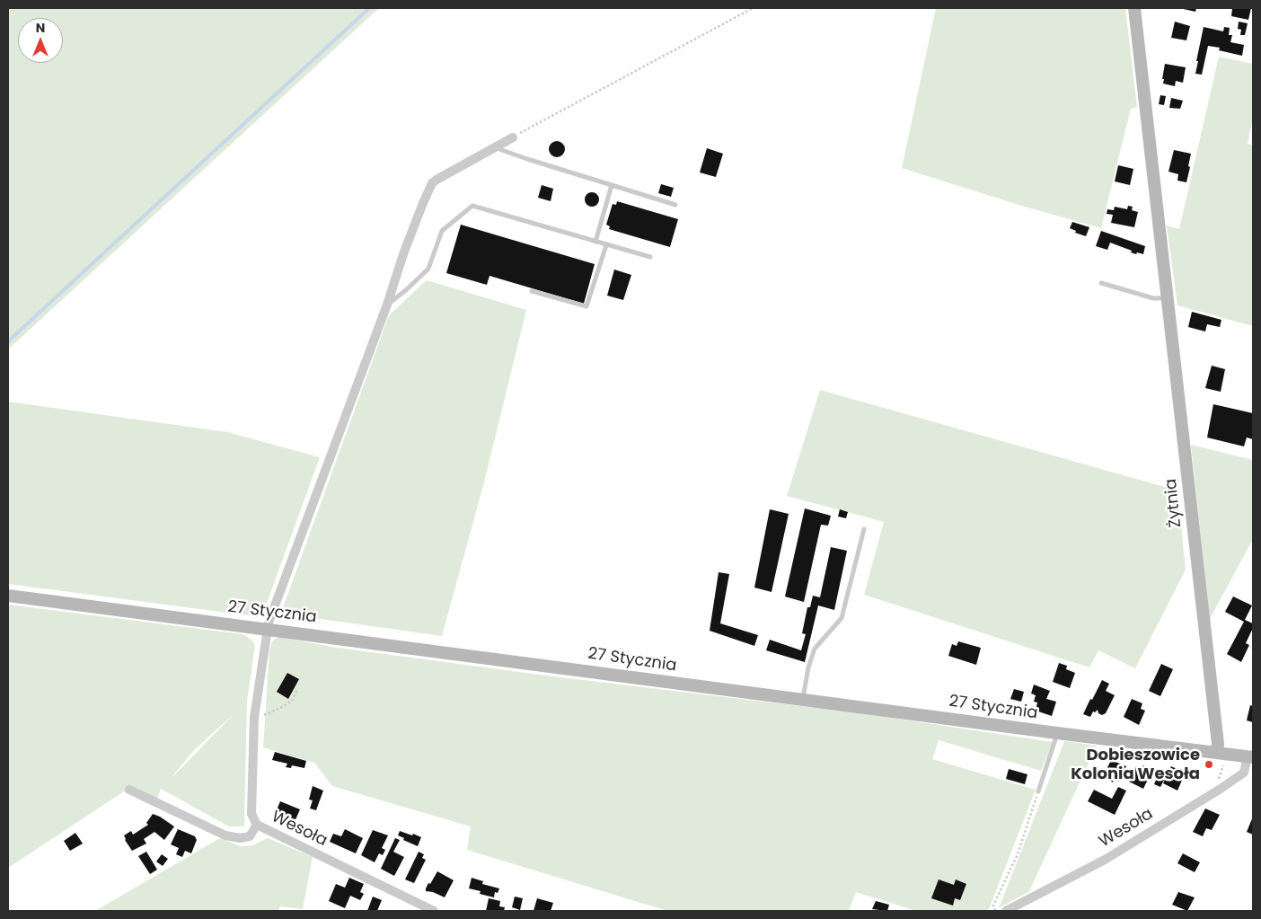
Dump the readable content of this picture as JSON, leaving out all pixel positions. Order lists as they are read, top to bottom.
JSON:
{
  "streets": {
    "street": ["Żytnia", "27 Stycznia", "Wesoła"]
  },
  "crossings": [
    ["Żytnia", "27 Stycznia"],
    ["27 Stycznia", "Wesoła"]
  ],
  "places": ["Dobieszowice Kolonia Wesoła"],
  "north": "top"
}
